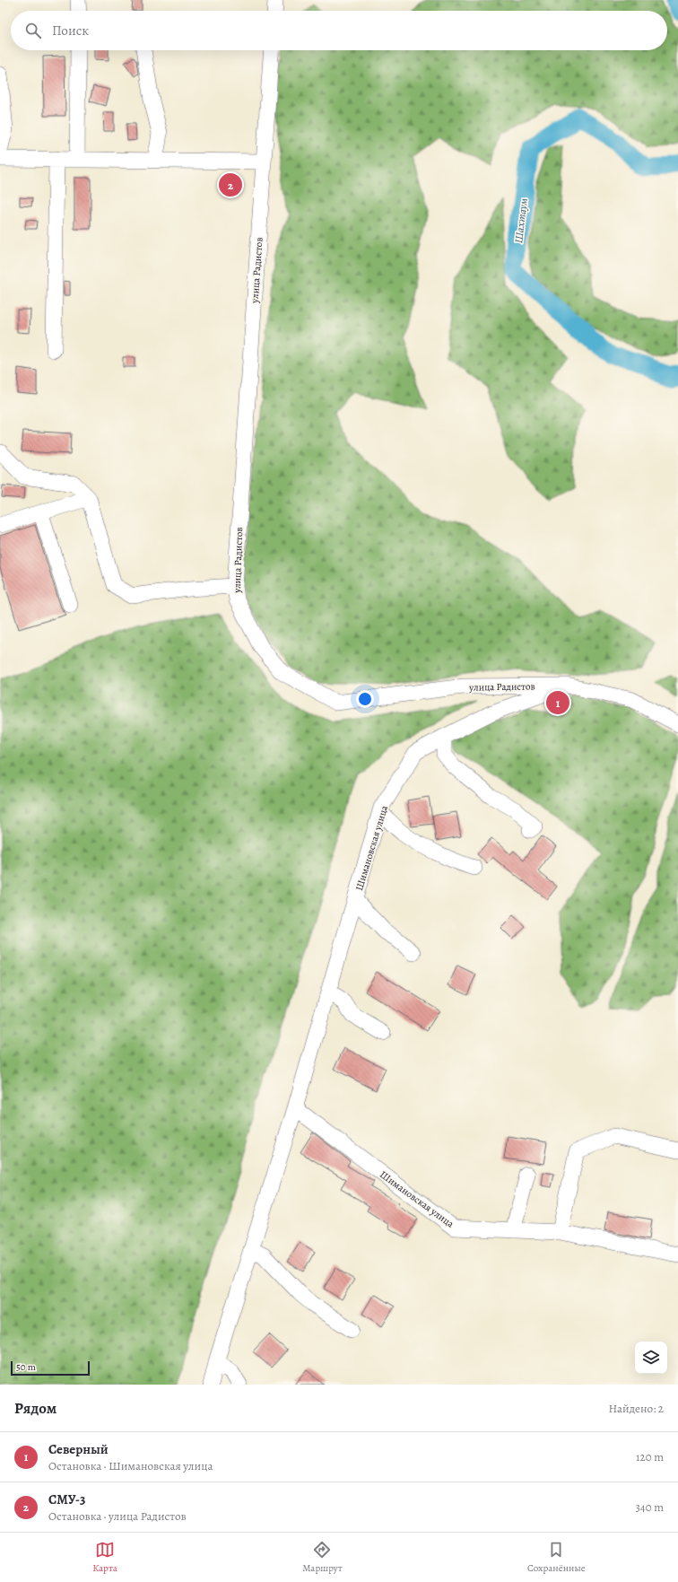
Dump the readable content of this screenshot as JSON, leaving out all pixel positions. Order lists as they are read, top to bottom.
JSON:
{
  "streets": {
    "street": ["улица Радистов", "Шимановская улица"]
  },
  "crossings": [
    ["улица Радистов", "Шимановская улица"]
  ],
  "water": ["Шахтаум"],
  "scale_bar": "50 m",
  "page": {
    "search": "Поиск",
    "pins": ["2", "1"],
    "scale": "50 m",
    "heading": ["Рядом", "Найдено: 2"],
    "list": [
      {
        "mark": "1",
        "name": "Северный",
        "note": "Остановка · Шимановская улица",
        "value": "120 m"
      },
      {
        "mark": "2",
        "name": "СМУ-3",
        "note": "Остановка · улица Радистов",
        "value": "340 m"
      }
    ],
    "nav": ["Карта", "Маршрут", "Сохранённые"]
  }
}
